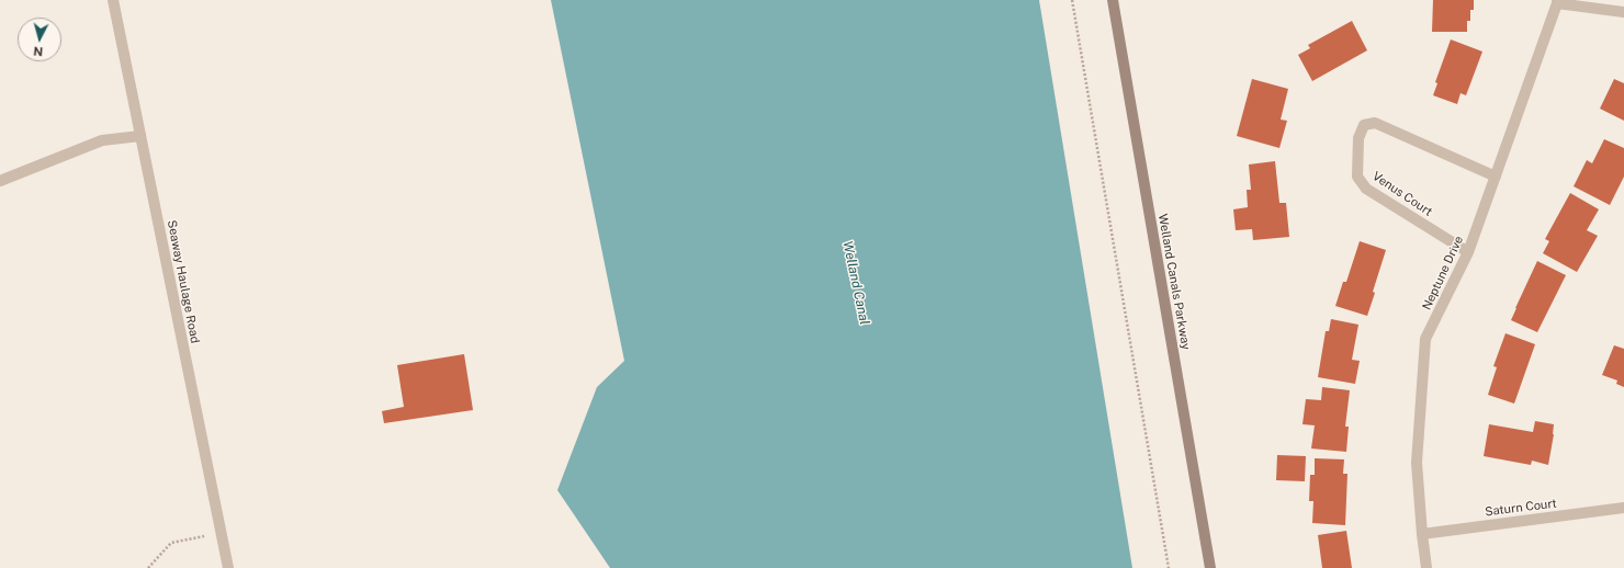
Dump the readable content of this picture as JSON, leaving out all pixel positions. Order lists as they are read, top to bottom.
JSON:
{
  "streets": {
    "main road": ["Welland Canals Parkway"],
    "street": [
      "Venus Court",
      "Neptune Drive",
      "Seaway Haulage Road",
      "Saturn Court"
    ]
  },
  "crossings": [
    ["Venus Court", "Neptune Drive"],
    ["Neptune Drive", "Saturn Court"]
  ],
  "water": ["Welland Canal"],
  "north": "bottom"
}
